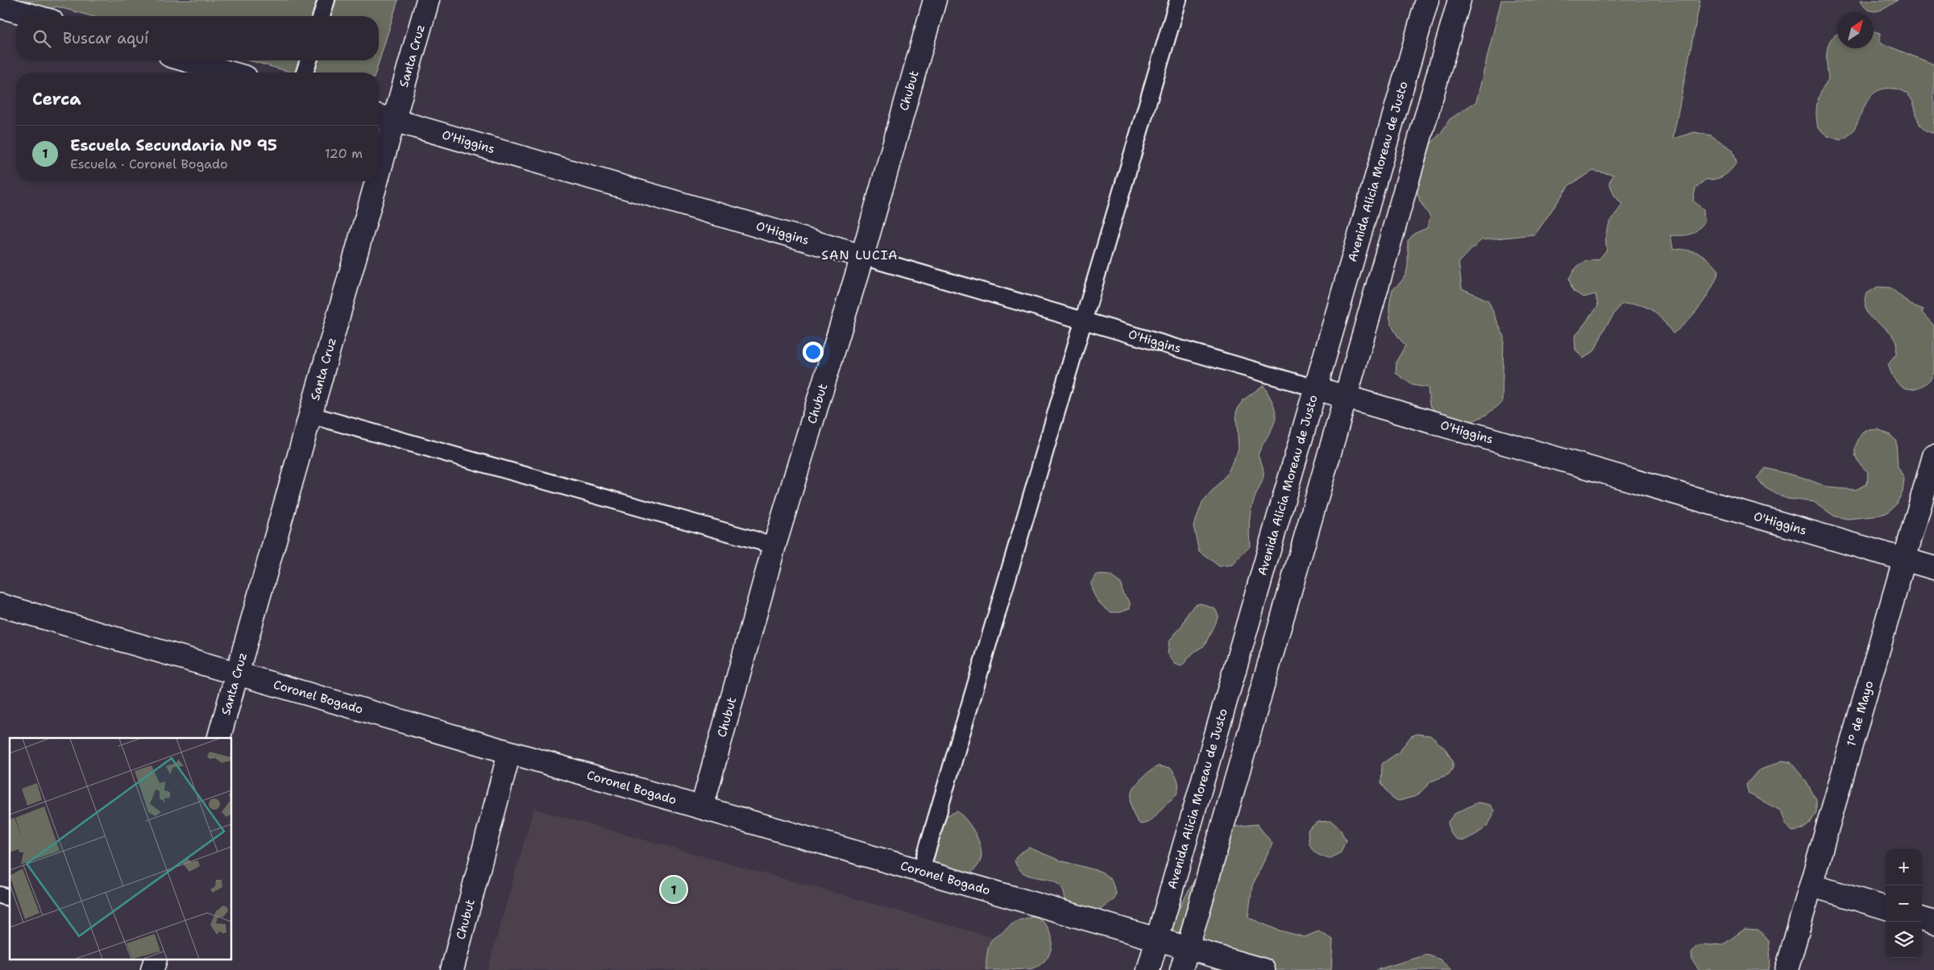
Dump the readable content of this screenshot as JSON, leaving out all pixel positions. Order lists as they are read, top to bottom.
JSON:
{
  "streets": {
    "street": [
      "Santa Cruz",
      "Chubut",
      "O'Higgins",
      "Avenida Alicia Moreau de Justo",
      "Coronel Bogado",
      "1° de Mayo"
    ]
  },
  "crossings": [
    ["Santa Cruz", "O'Higgins"],
    ["Santa Cruz", "Coronel Bogado"],
    ["Chubut", "O'Higgins"],
    ["Chubut", "Coronel Bogado"],
    ["O'Higgins", "Avenida Alicia Moreau de Justo"],
    ["O'Higgins", "1° de Mayo"],
    ["Avenida Alicia Moreau de Justo", "Coronel Bogado"]
  ],
  "districts": ["SAN LUCIA"],
  "north": "top right",
  "page": {
    "search": "Buscar aquí",
    "heading": "Cerca",
    "list": [
      {
        "mark": "1",
        "name": "Escuela Secundaria N° 95",
        "note": "Escuela · Coronel Bogado",
        "value": "120 m"
      }
    ],
    "map_buttons": ["+", "−"],
    "pins": "1"
  }
}
